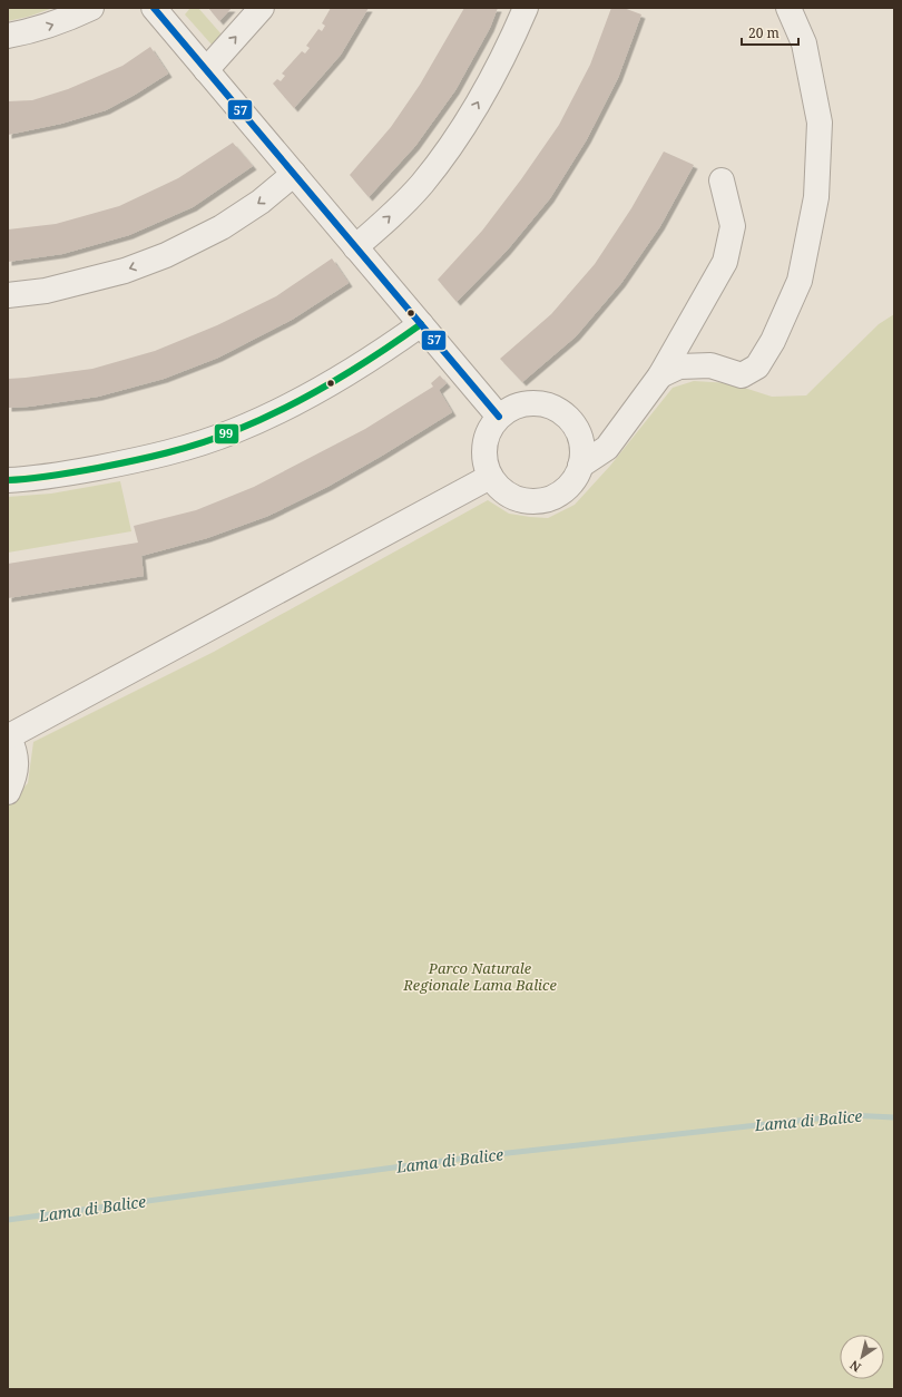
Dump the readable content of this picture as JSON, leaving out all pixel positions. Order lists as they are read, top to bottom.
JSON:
{
  "water": ["Lama di Balice"],
  "parks": ["Parco Naturale Regionale Lama Balice"],
  "lines": ["transit line 57", "transit line 99"],
  "scale_bar": "20 m",
  "north": "bottom left"
}
